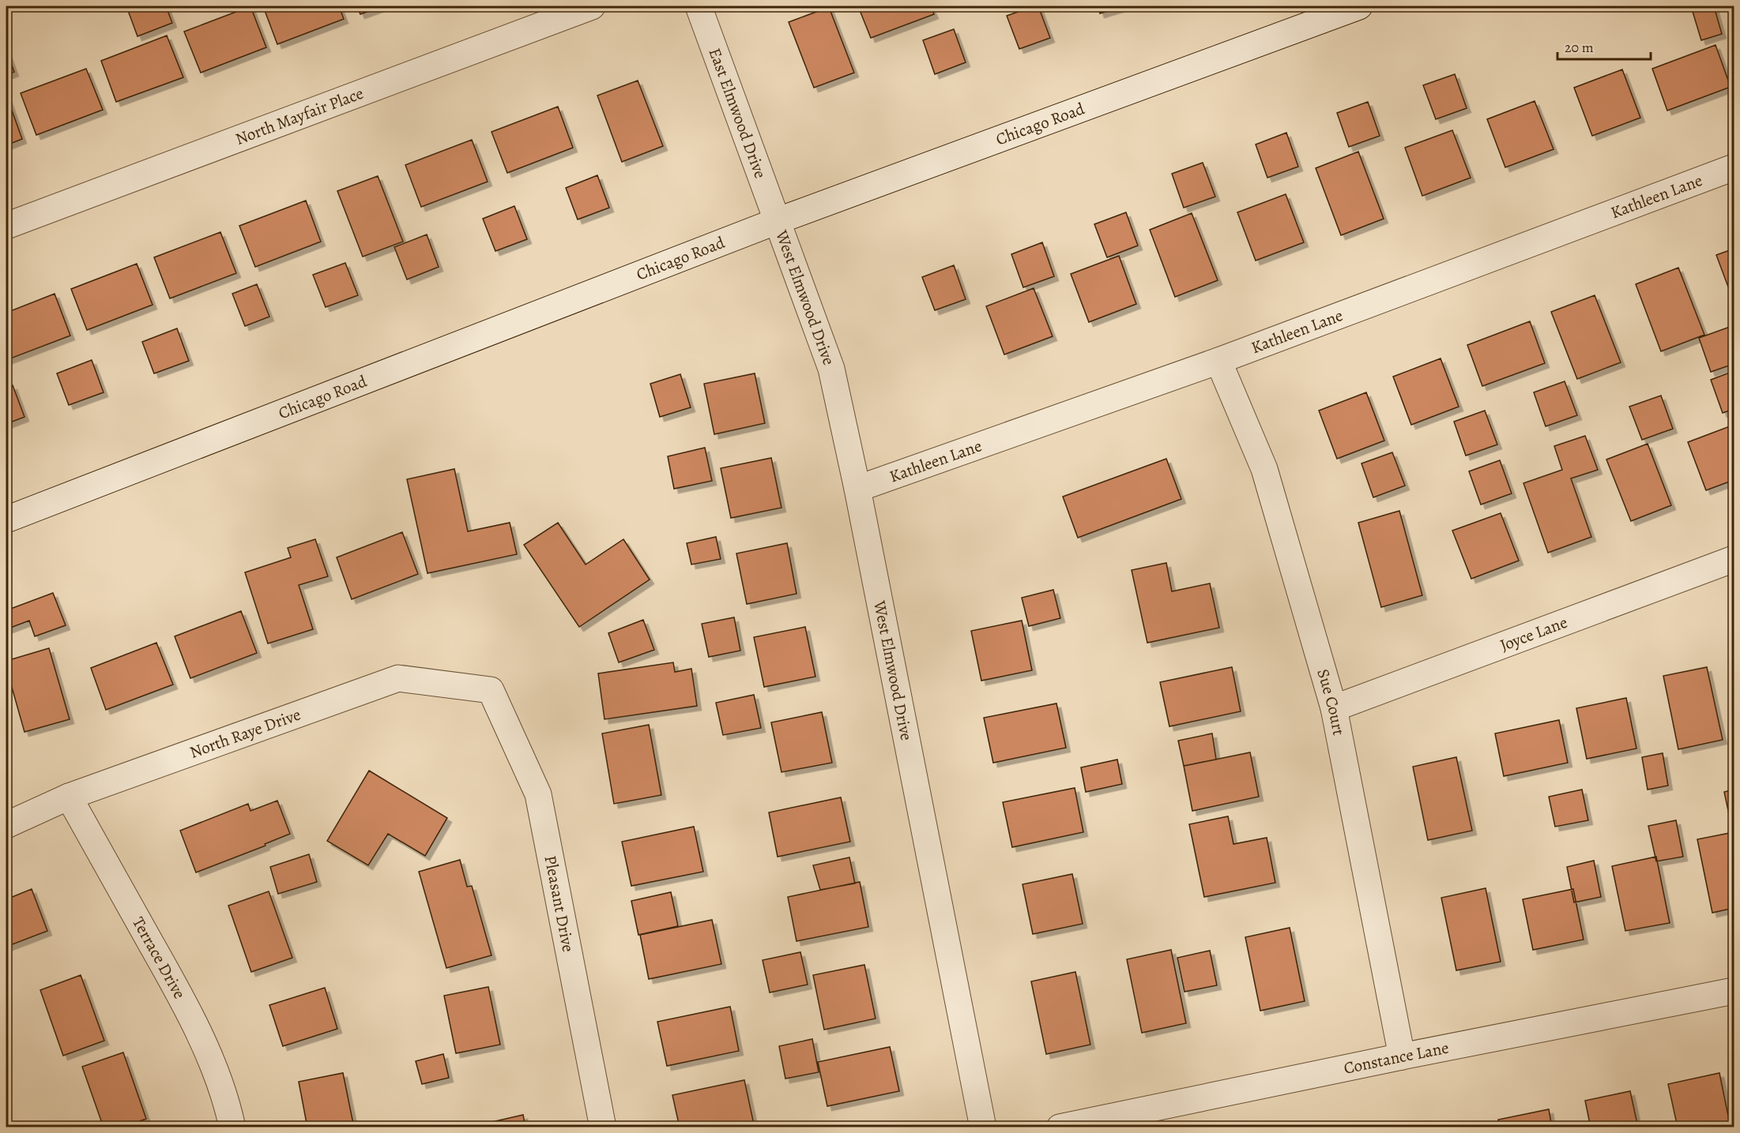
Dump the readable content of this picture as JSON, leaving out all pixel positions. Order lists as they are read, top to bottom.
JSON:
{
  "streets": {
    "street": [
      "East Elmwood Drive",
      "North Mayfair Place",
      "Chicago Road",
      "Kathleen Lane",
      "West Elmwood Drive",
      "Joyce Lane",
      "Sue Court",
      "North Raye Drive",
      "Pleasant Drive",
      "Terrace Drive",
      "Constance Lane"
    ]
  },
  "crossings": [
    ["East Elmwood Drive", "Chicago Road"],
    ["East Elmwood Drive", "West Elmwood Drive"],
    ["Chicago Road", "West Elmwood Drive"],
    ["Kathleen Lane", "West Elmwood Drive"],
    ["Kathleen Lane", "Sue Court"],
    ["Joyce Lane", "Sue Court"],
    ["Sue Court", "Constance Lane"],
    ["North Raye Drive", "Pleasant Drive"],
    ["North Raye Drive", "Terrace Drive"]
  ],
  "scale_bar": "20 m"
}
